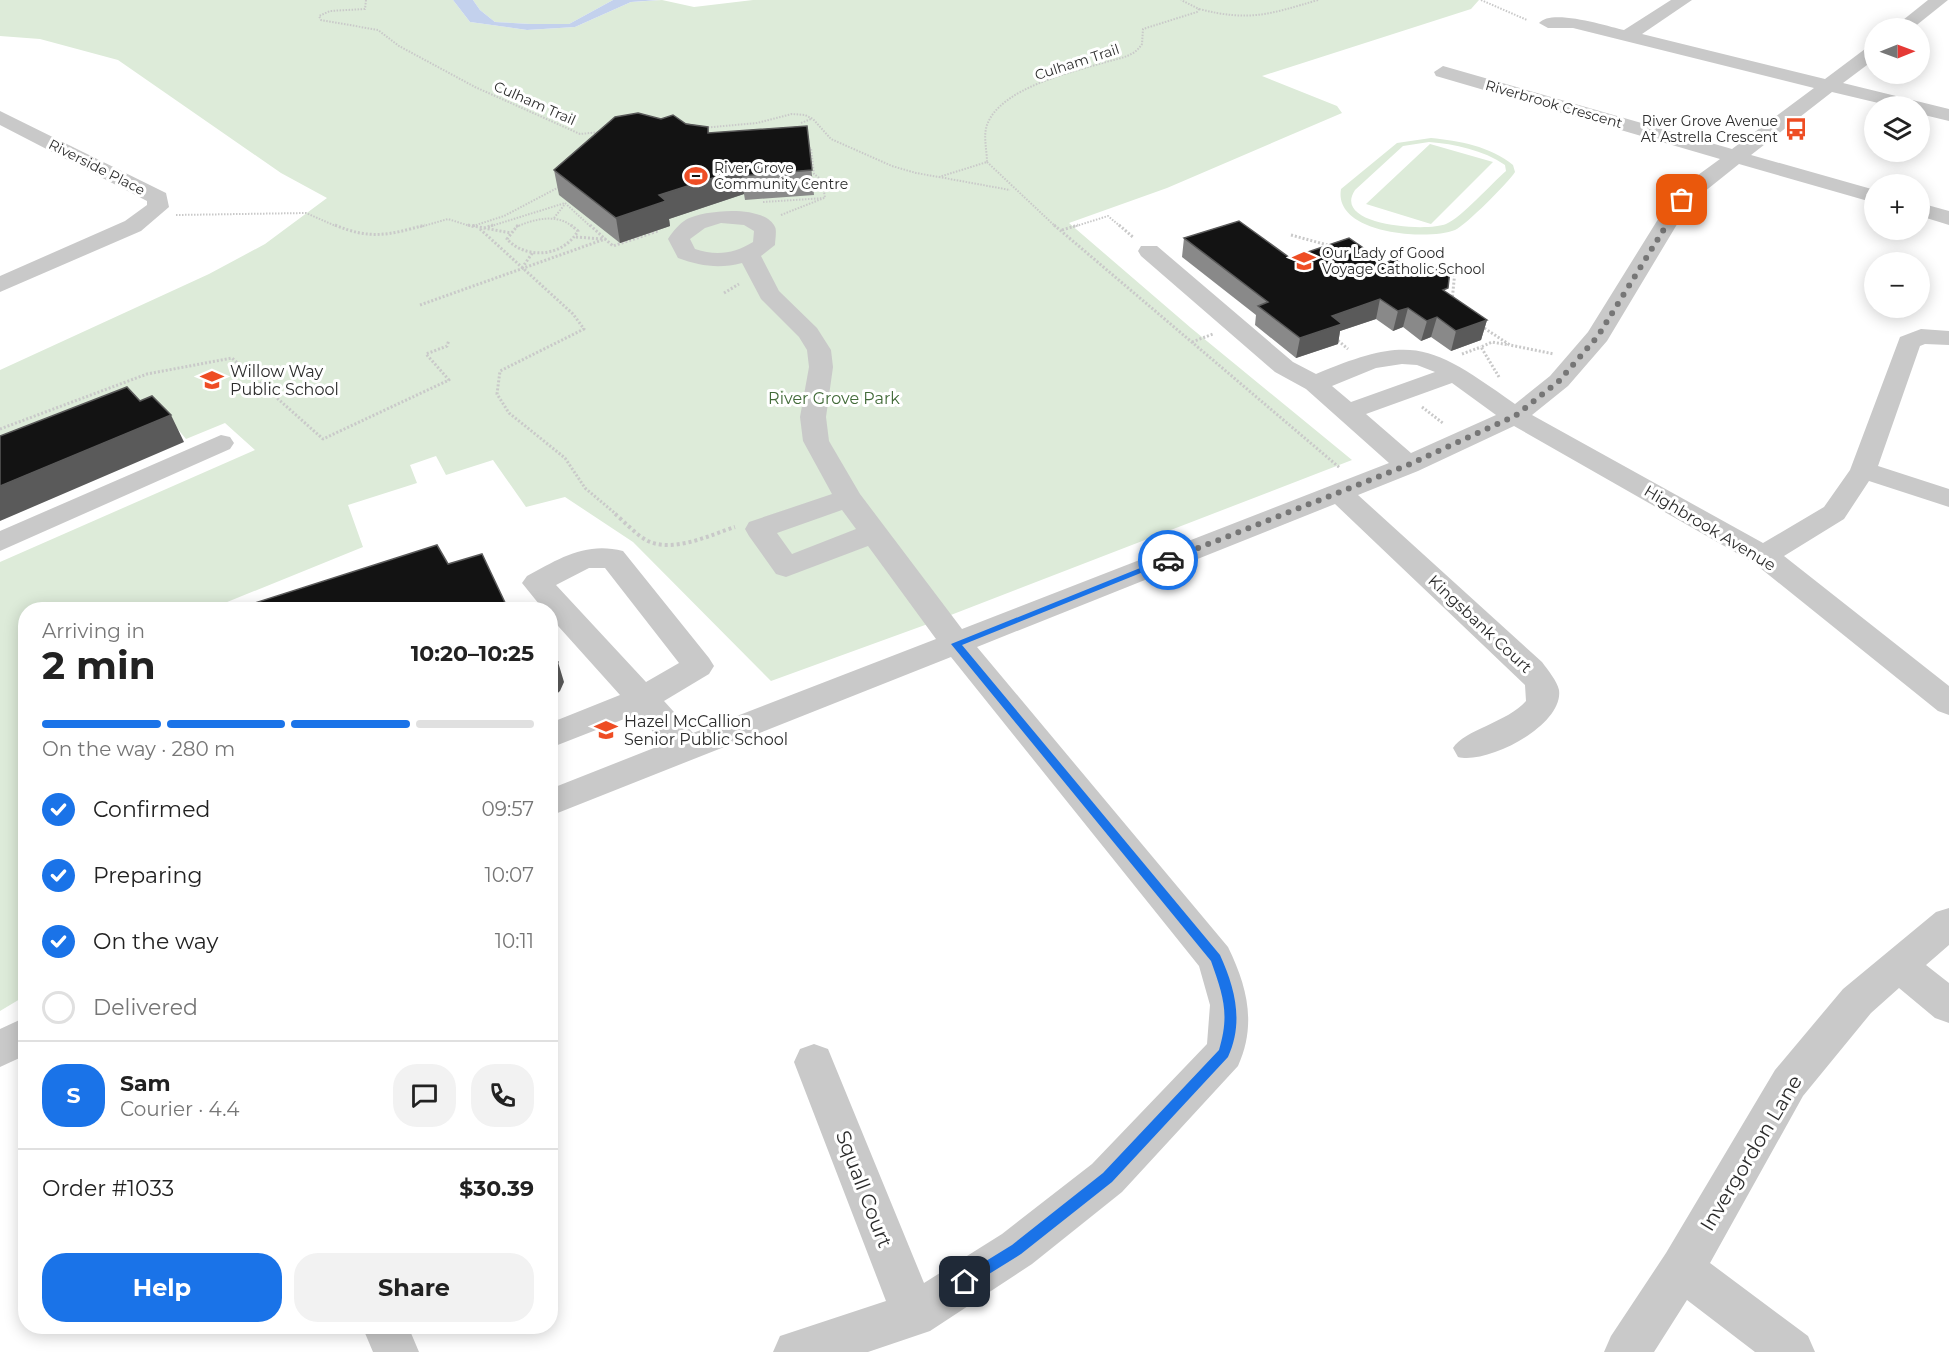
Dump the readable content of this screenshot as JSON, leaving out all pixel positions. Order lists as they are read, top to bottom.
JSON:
{
  "streets": {
    "street": [
      "Riverbrook Crescent",
      "Riverside Place",
      "Highbrook Avenue",
      "Kingsbank Court",
      "Invergordon Lane",
      "Squall Court"
    ],
    "path": ["Culham Trail"]
  },
  "parks": ["River Grove Park"],
  "places": {
    "bus stop": ["River Grove Avenue At Astrella Crescent"],
    "sports": ["River Grove Community Centre"],
    "school or university": ["Our Lady of Good Voyage Catholic School", "Willow Way Public School", "Hazel McCallion Senior Public School"]
  },
  "north": "right",
  "page": {
    "map_buttons": ["+", "−"],
    "heading": ["2 min", "Arriving in", "10:20–10:25"],
    "panel": [
      "Sam",
      "Courier · 4.4",
      "Order #1033",
      "$30.39"
    ],
    "bar": "On the way · 280 m",
    "list": [
      ["Confirmed", "09:57"],
      ["Preparing", "10:07"],
      ["On the way", "10:11"],
      "Delivered"
    ],
    "round": "S",
    "buttons": ["Help", "Share"]
  }
}
